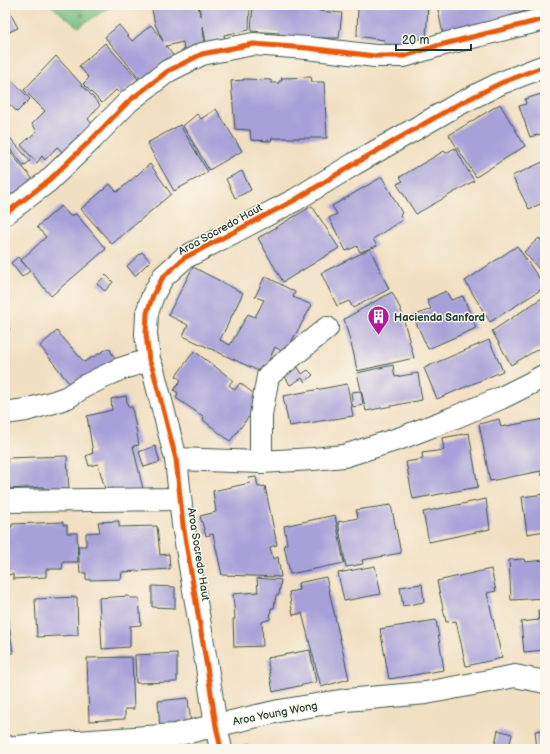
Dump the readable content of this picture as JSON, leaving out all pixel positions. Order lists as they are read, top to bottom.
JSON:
{
  "streets": {
    "street": ["Aroa Socredo Haut", "Aroa Young Wong"]
  },
  "crossings": [
    ["Aroa Socredo Haut", "Aroa Young Wong"]
  ],
  "places": {
    "building": ["Hacienda Sanford"]
  },
  "scale_bar": "20 m"
}
